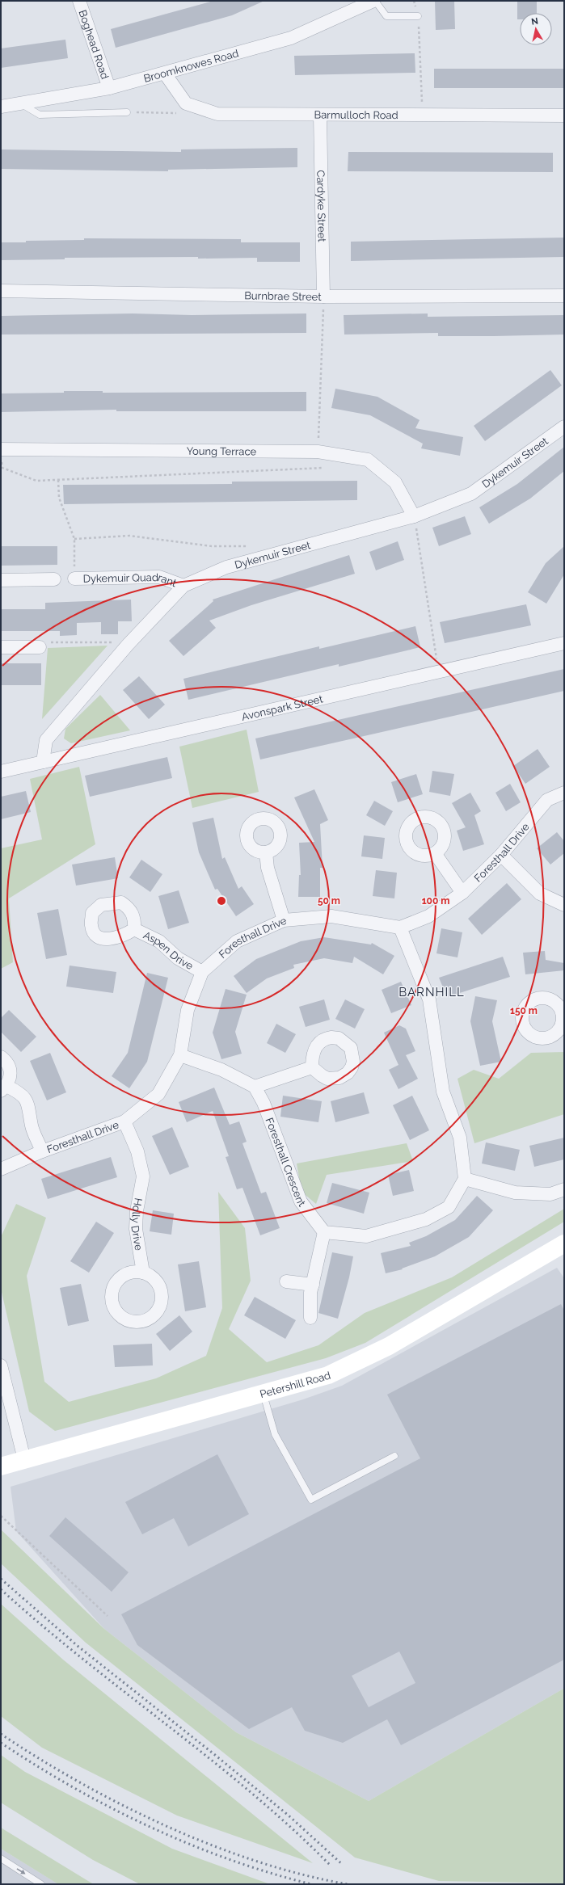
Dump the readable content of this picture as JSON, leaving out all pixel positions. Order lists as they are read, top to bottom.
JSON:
{
  "streets": {
    "street": [
      "Boghead Road",
      "Broomknowes Road",
      "Barmulloch Road",
      "Cardyke Street",
      "Burnbrae Street",
      "Young Terrace",
      "Dykemuir Street",
      "Dykemuir Quadrant",
      "Avonspark Street",
      "Foresthall Drive",
      "Aspen Drive",
      "Foresthall Crescent",
      "Holly Drive",
      "Petershill Road"
    ]
  },
  "crossings": [
    ["Boghead Road", "Broomknowes Road"],
    ["Broomknowes Road", "Barmulloch Road"],
    ["Barmulloch Road", "Cardyke Street"],
    ["Cardyke Street", "Burnbrae Street"],
    ["Young Terrace", "Dykemuir Street"],
    ["Dykemuir Street", "Dykemuir Quadrant"],
    ["Dykemuir Street", "Avonspark Street"],
    ["Foresthall Drive", "Aspen Drive"],
    ["Foresthall Drive", "Holly Drive"]
  ],
  "districts": ["BARNHILL"],
  "north": "top",
  "rings": ["50 m", "100 m", "150 m"]
}
